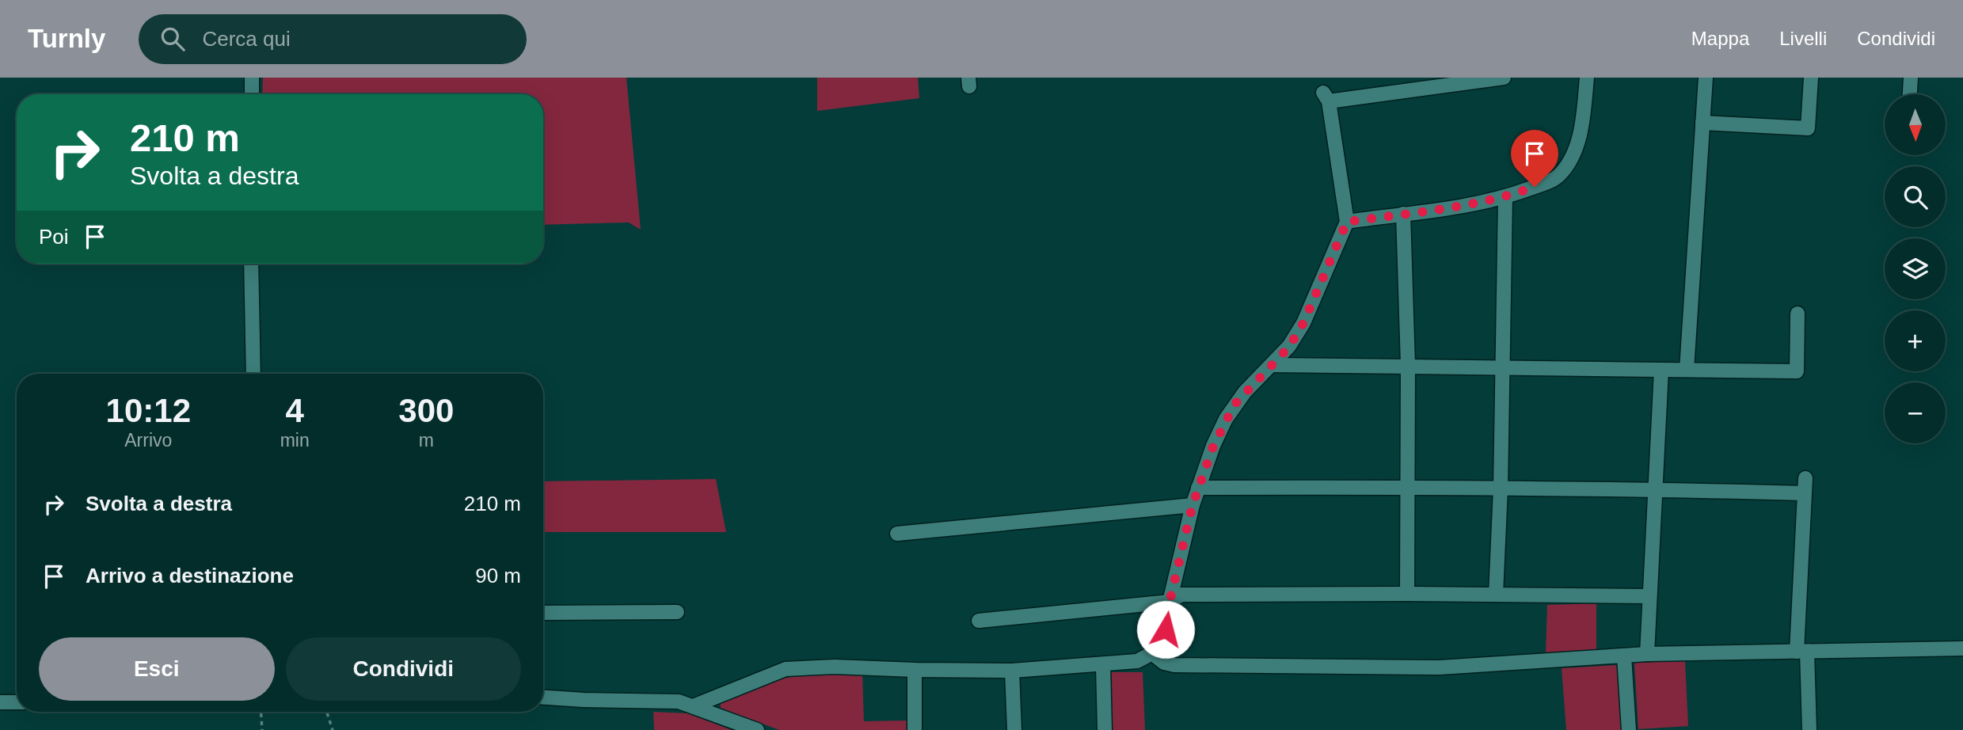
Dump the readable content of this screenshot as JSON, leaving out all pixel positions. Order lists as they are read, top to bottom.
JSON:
{
  "north": "bottom",
  "page": {
    "header": "Turnly",
    "search": "Cerca qui",
    "nav": ["Mappa", "Livelli", "Condividi"],
    "map_buttons": ["+", "−"],
    "turn": ["210 m", "Svolta a destra"],
    "then": "Poi",
    "eta": [
      "10:12",
      "Arrivo",
      "4",
      "min",
      "300",
      "m"
    ],
    "list": [
      {
        "name": "Svolta a destra",
        "value": "210 m"
      },
      {
        "name": "Arrivo a destinazione",
        "value": "90 m"
      }
    ],
    "buttons": ["Esci", "Condividi"]
  }
}
